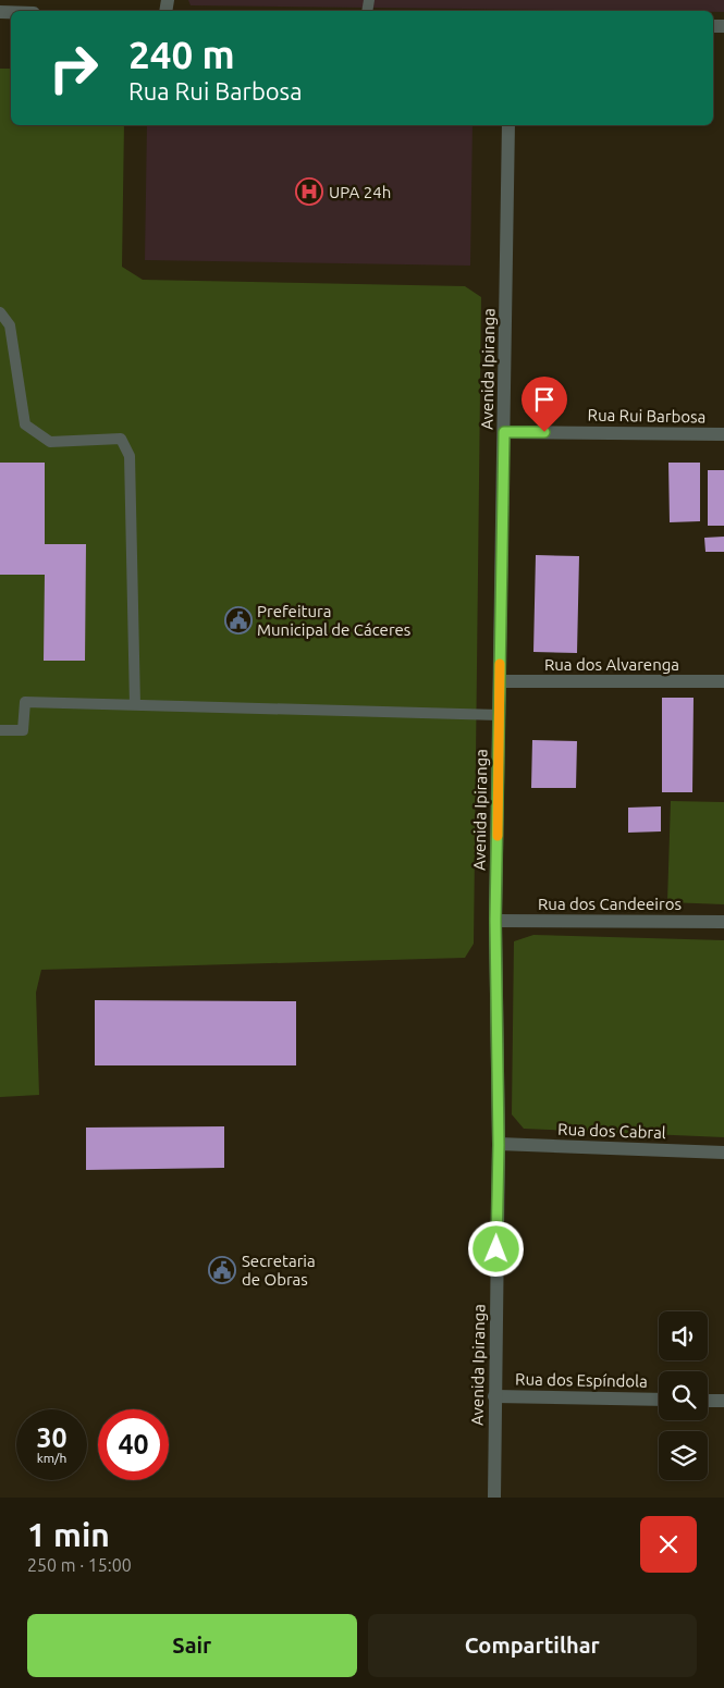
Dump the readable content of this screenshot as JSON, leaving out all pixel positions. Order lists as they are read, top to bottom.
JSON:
{
  "streets": {
    "street": [
      "Avenida Ipiranga",
      "Rua Rui Barbosa",
      "Rua dos Alvarenga",
      "Rua dos Candeeiros",
      "Rua dos Cabral",
      "Rua dos Espíndola"
    ]
  },
  "crossings": [
    ["Avenida Ipiranga", "Rua Rui Barbosa"],
    ["Avenida Ipiranga", "Rua dos Alvarenga"],
    ["Avenida Ipiranga", "Rua dos Candeeiros"],
    ["Avenida Ipiranga", "Rua dos Cabral"],
    ["Avenida Ipiranga", "Rua dos Espíndola"]
  ],
  "places": {
    "hospital": ["UPA 24h"],
    "public building": ["Prefeitura Municipal de Cáceres", "Secretaria de Obras"]
  },
  "page": {
    "turn": ["240 m", "Rua Rui Barbosa"],
    "speed": "30 km/h",
    "limit": "40",
    "heading": ["1 min", "250 m · 15:00"],
    "buttons": ["Sair", "Compartilhar"]
  }
}
